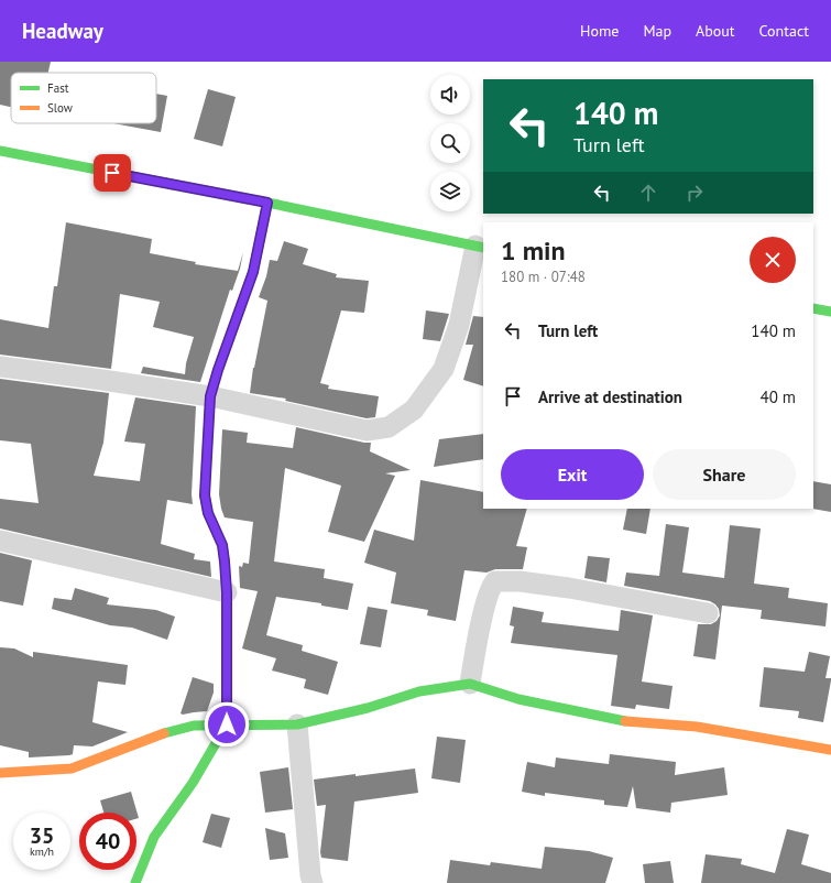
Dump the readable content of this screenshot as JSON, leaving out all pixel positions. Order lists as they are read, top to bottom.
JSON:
{
  "legend": ["Fast", "Slow"],
  "page": {
    "header": "Headway",
    "nav": [
      "Home",
      "Map",
      "About",
      "Contact"
    ],
    "turn": ["140 m", "Turn left"],
    "heading": ["1 min", "180 m · 07:48"],
    "list": [
      {
        "name": "Turn left",
        "value": "140 m"
      },
      {
        "name": "Arrive at destination",
        "value": "40 m"
      }
    ],
    "buttons": ["Exit", "Share"],
    "speed": "35 km/h",
    "limit": "40"
  }
}
